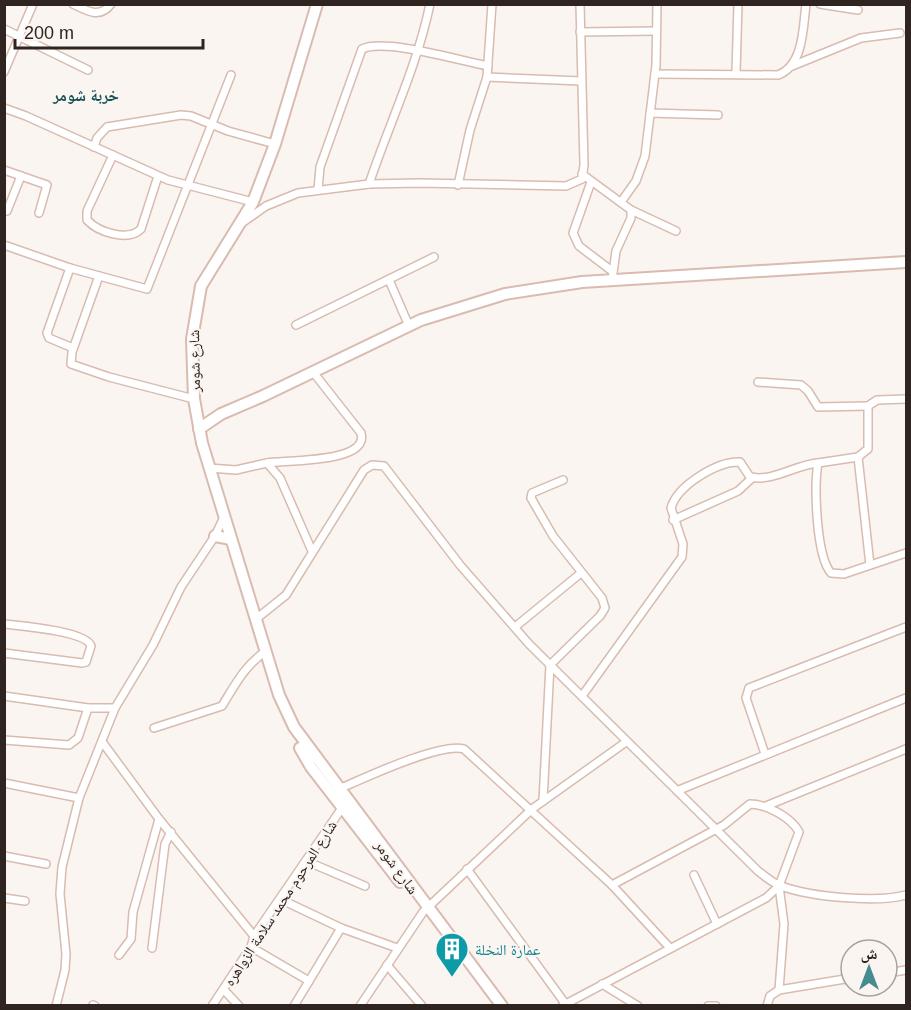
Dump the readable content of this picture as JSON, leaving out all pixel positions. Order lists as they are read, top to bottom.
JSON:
{
  "streets": {
    "main road": ["شارع شومر"],
    "street": ["شارع المرحوم محمد سلامة الزواهره"]
  },
  "crossings": [
    ["شارع شومر", "شارع المرحوم محمد سلامة الزواهره"]
  ],
  "districts": ["خربة شومر"],
  "places": {
    "building": ["عمارة النخلة"]
  },
  "scale_bar": "200 m",
  "north": "top"
}
